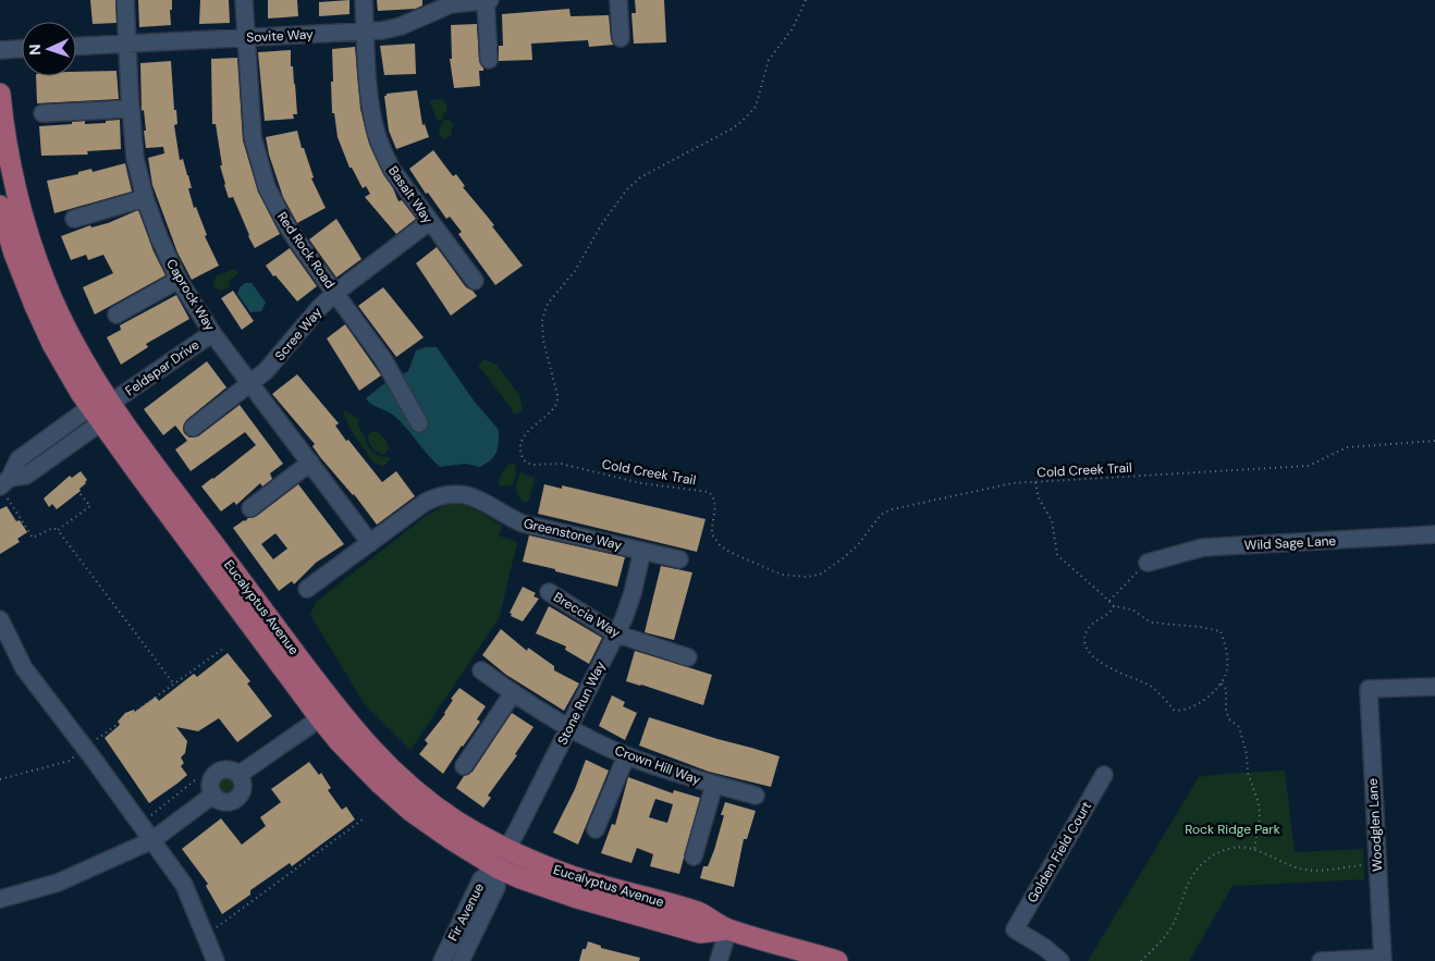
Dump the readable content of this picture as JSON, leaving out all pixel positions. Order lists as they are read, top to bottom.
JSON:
{
  "streets": {
    "main road": ["Eucalyptus Avenue"],
    "street": [
      "Sovite Way",
      "Basalt Way",
      "Red Rock Road",
      "Caprock Way",
      "Scree Way",
      "Feldspar Drive",
      "Greenstone Way",
      "Wild Sage Lane",
      "Breccia Way",
      "Stone Run Way",
      "Crown Hill Way",
      "Woodglen Lane",
      "Golden Field Court",
      "Fir Avenue"
    ],
    "path": ["Cold Creek Trail"]
  },
  "crossings": [
    ["Sovite Way", "Basalt Way"],
    ["Sovite Way", "Red Rock Road"],
    ["Sovite Way", "Caprock Way"],
    ["Basalt Way", "Scree Way"],
    ["Red Rock Road", "Scree Way"],
    ["Caprock Way", "Scree Way"],
    ["Caprock Way", "Feldspar Drive"],
    ["Caprock Way", "Greenstone Way"],
    ["Feldspar Drive", "Eucalyptus Avenue"],
    ["Greenstone Way", "Stone Run Way"],
    ["Eucalyptus Avenue", "Stone Run Way"],
    ["Eucalyptus Avenue", "Fir Avenue"],
    ["Breccia Way", "Stone Run Way"],
    ["Stone Run Way", "Crown Hill Way"],
    ["Stone Run Way", "Fir Avenue"]
  ],
  "parks": ["Rock Ridge Park"],
  "north": "left"
}
